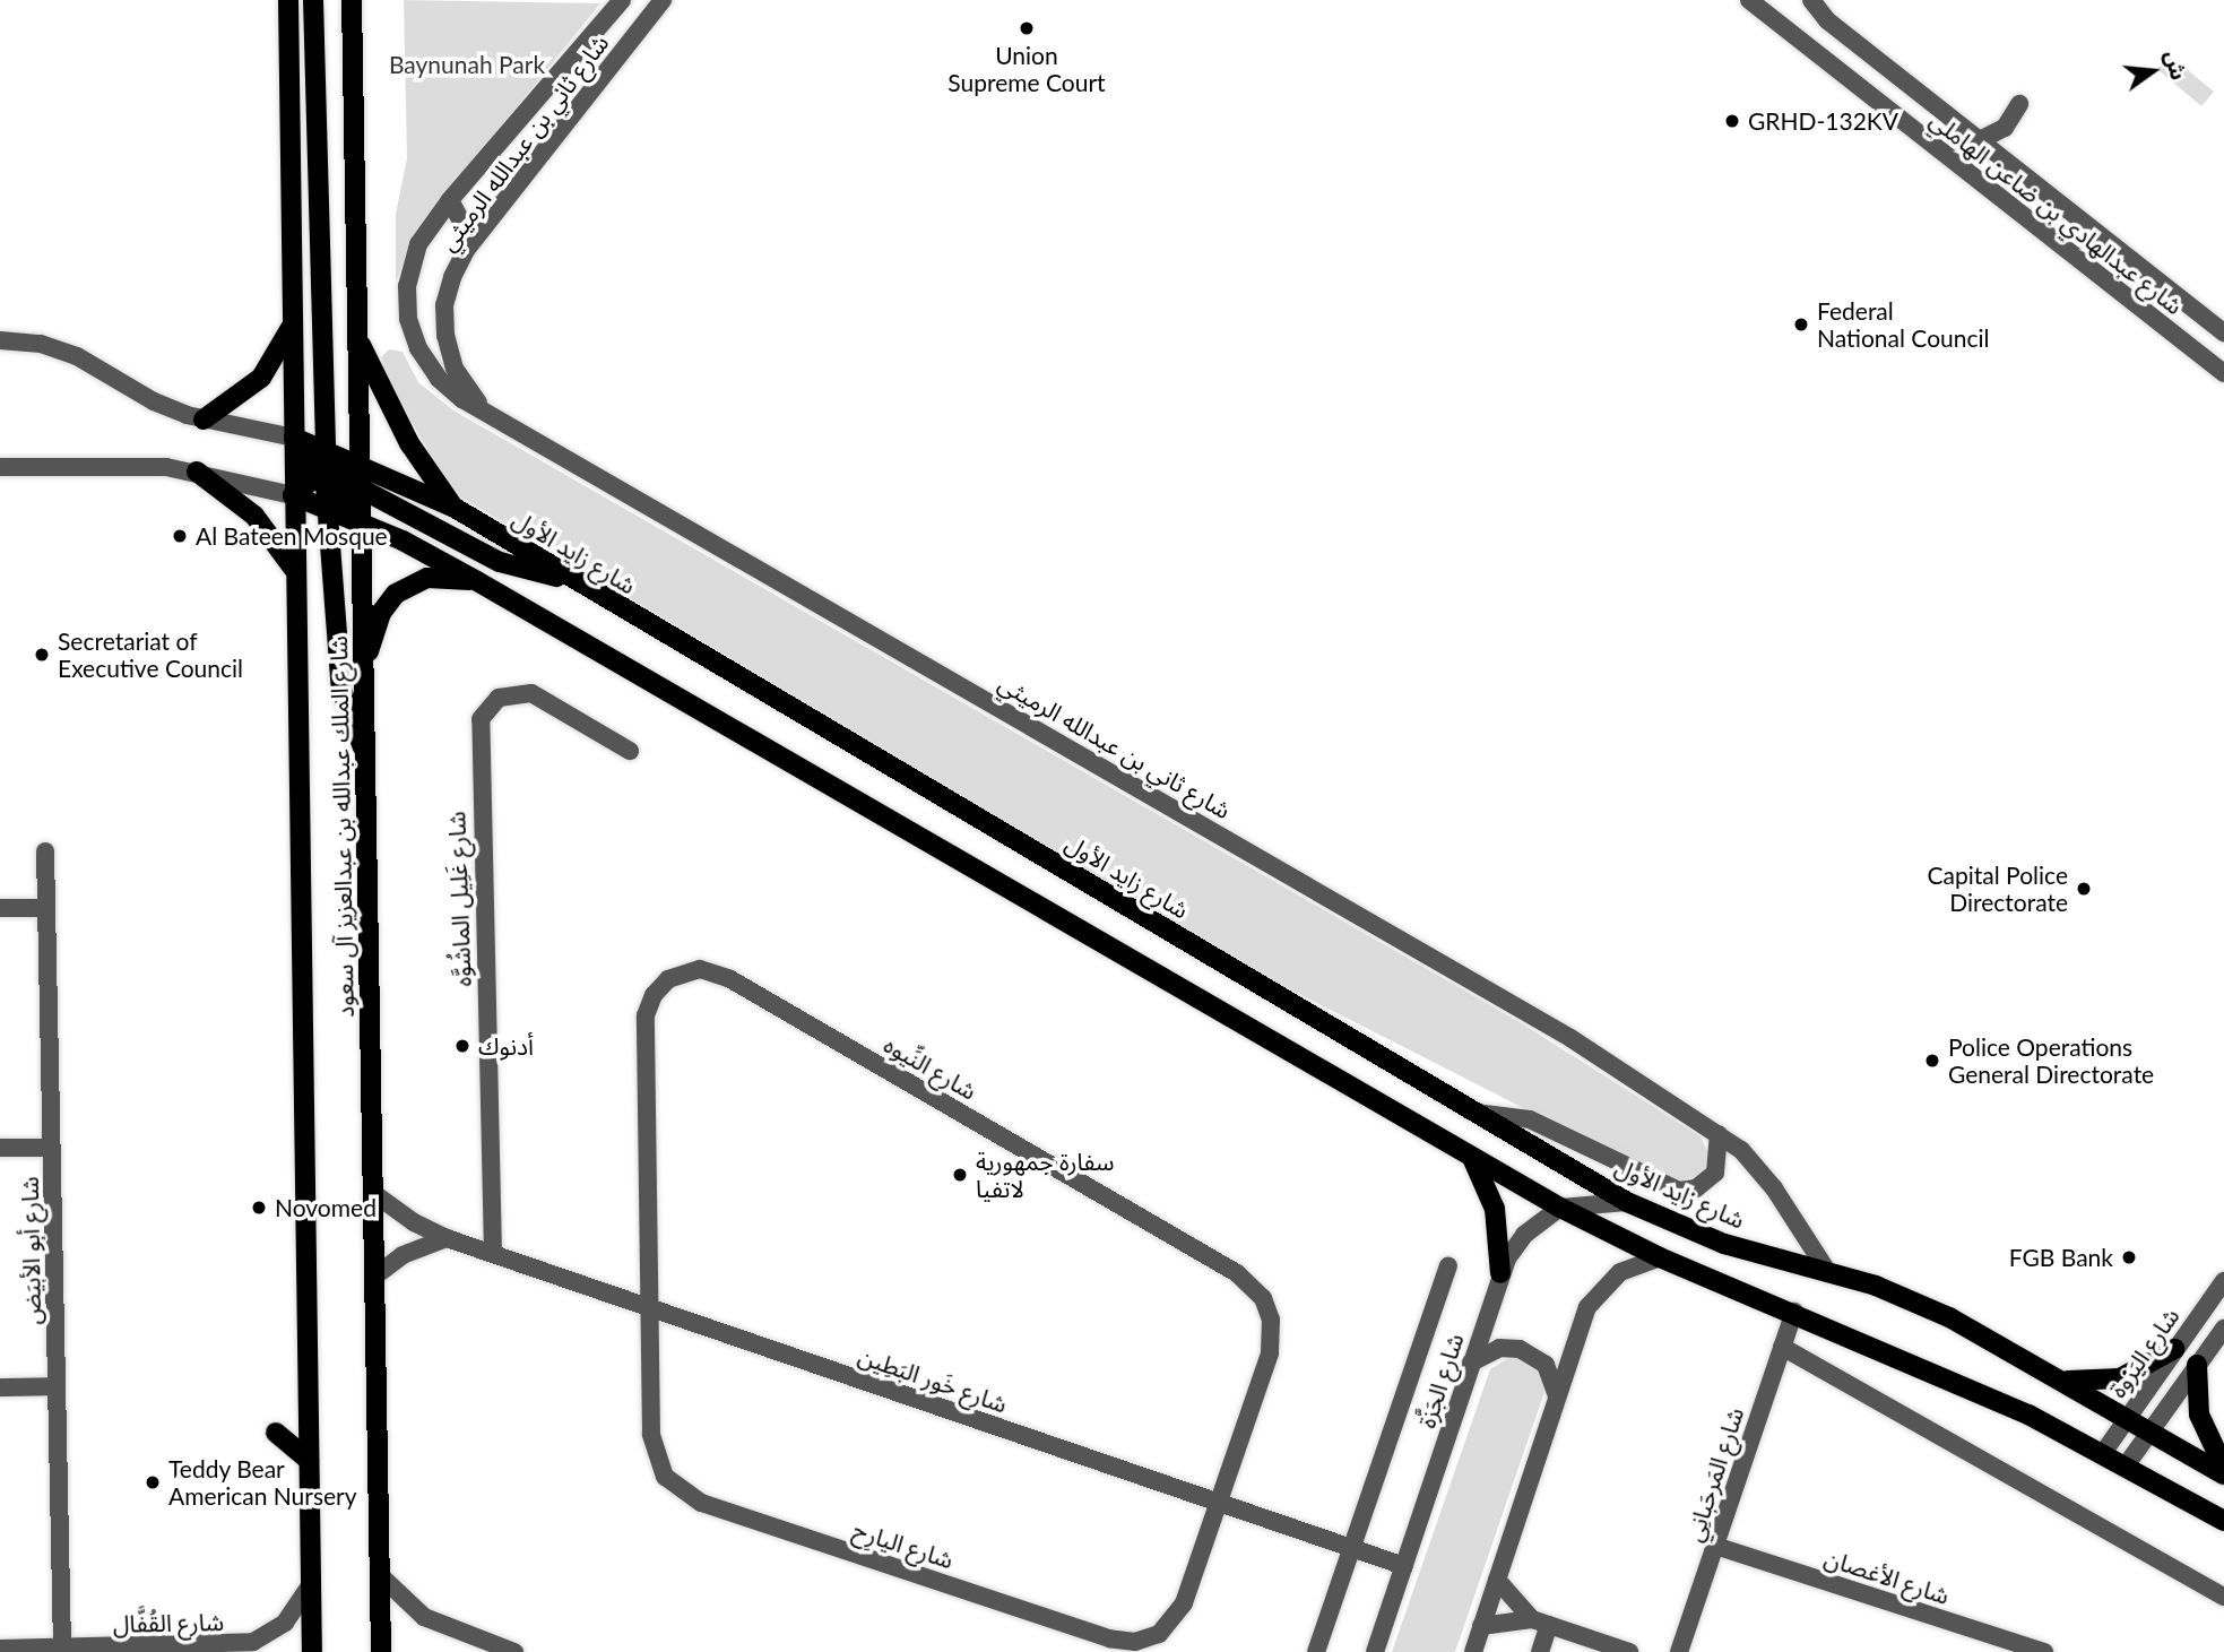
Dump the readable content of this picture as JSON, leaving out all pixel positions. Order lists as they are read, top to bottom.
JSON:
{
  "streets": {
    "main road": ["شارع زايد الأول", "شارع الملك عبدالله بن عبدالعزيز آل سعود"],
    "street": [
      "شارع ثاني بن عبدالله الرميثي",
      "شارع عبدالهادي بن ضاعن الهاملي",
      "شارع غَلِيل الماشُوَّه",
      "شارع النِّيوه",
      "شارع أبو الأبيَض",
      "شارع اليَزوة",
      "شارع خَور البَطِين",
      "شارع الجَزَّة",
      "شارع المَرحَبانِي",
      "شارع اليارِح",
      "شارع الأغصان",
      "شارع القُفَّال"
    ]
  },
  "crossings": [
    ["شارع ثاني بن عبدالله الرميثي", "شارع زايد الأول"],
    ["شارع زايد الأول", "شارع الملك عبدالله بن عبدالعزيز آل سعود"],
    ["شارع زايد الأول", "شارع اليَزوة"],
    ["شارع الملك عبدالله بن عبدالعزيز آل سعود", "شارع خَور البَطِين"],
    ["شارع الملك عبدالله بن عبدالعزيز آل سعود", "شارع القُفَّال"],
    ["شارع غَلِيل الماشُوَّه", "شارع خَور البَطِين"],
    ["شارع النِّيوه", "شارع خَور البَطِين"],
    ["شارع النِّيوه", "شارع اليارِح"],
    ["شارع أبو الأبيَض", "شارع القُفَّال"],
    ["شارع خَور البَطِين", "شارع الجَزَّة"],
    ["شارع خَور البَطِين", "شارع اليارِح"],
    ["شارع المَرحَبانِي", "شارع الأغصان"]
  ],
  "parks": ["Baynunah Park"],
  "places": [
    "Union Supreme Court",
    "GRHD-132KV",
    "Federal National Council",
    "Al Bateen Mosque",
    "Secretariat of Executive Council",
    "Capital Police Directorate",
    "أدنوك",
    "Police Operations General Directorate",
    "سفارة جمهورية لاتفيا",
    "Novomed",
    "FGB Bank",
    "Teddy Bear American Nursery"
  ],
  "north": "right"
}
